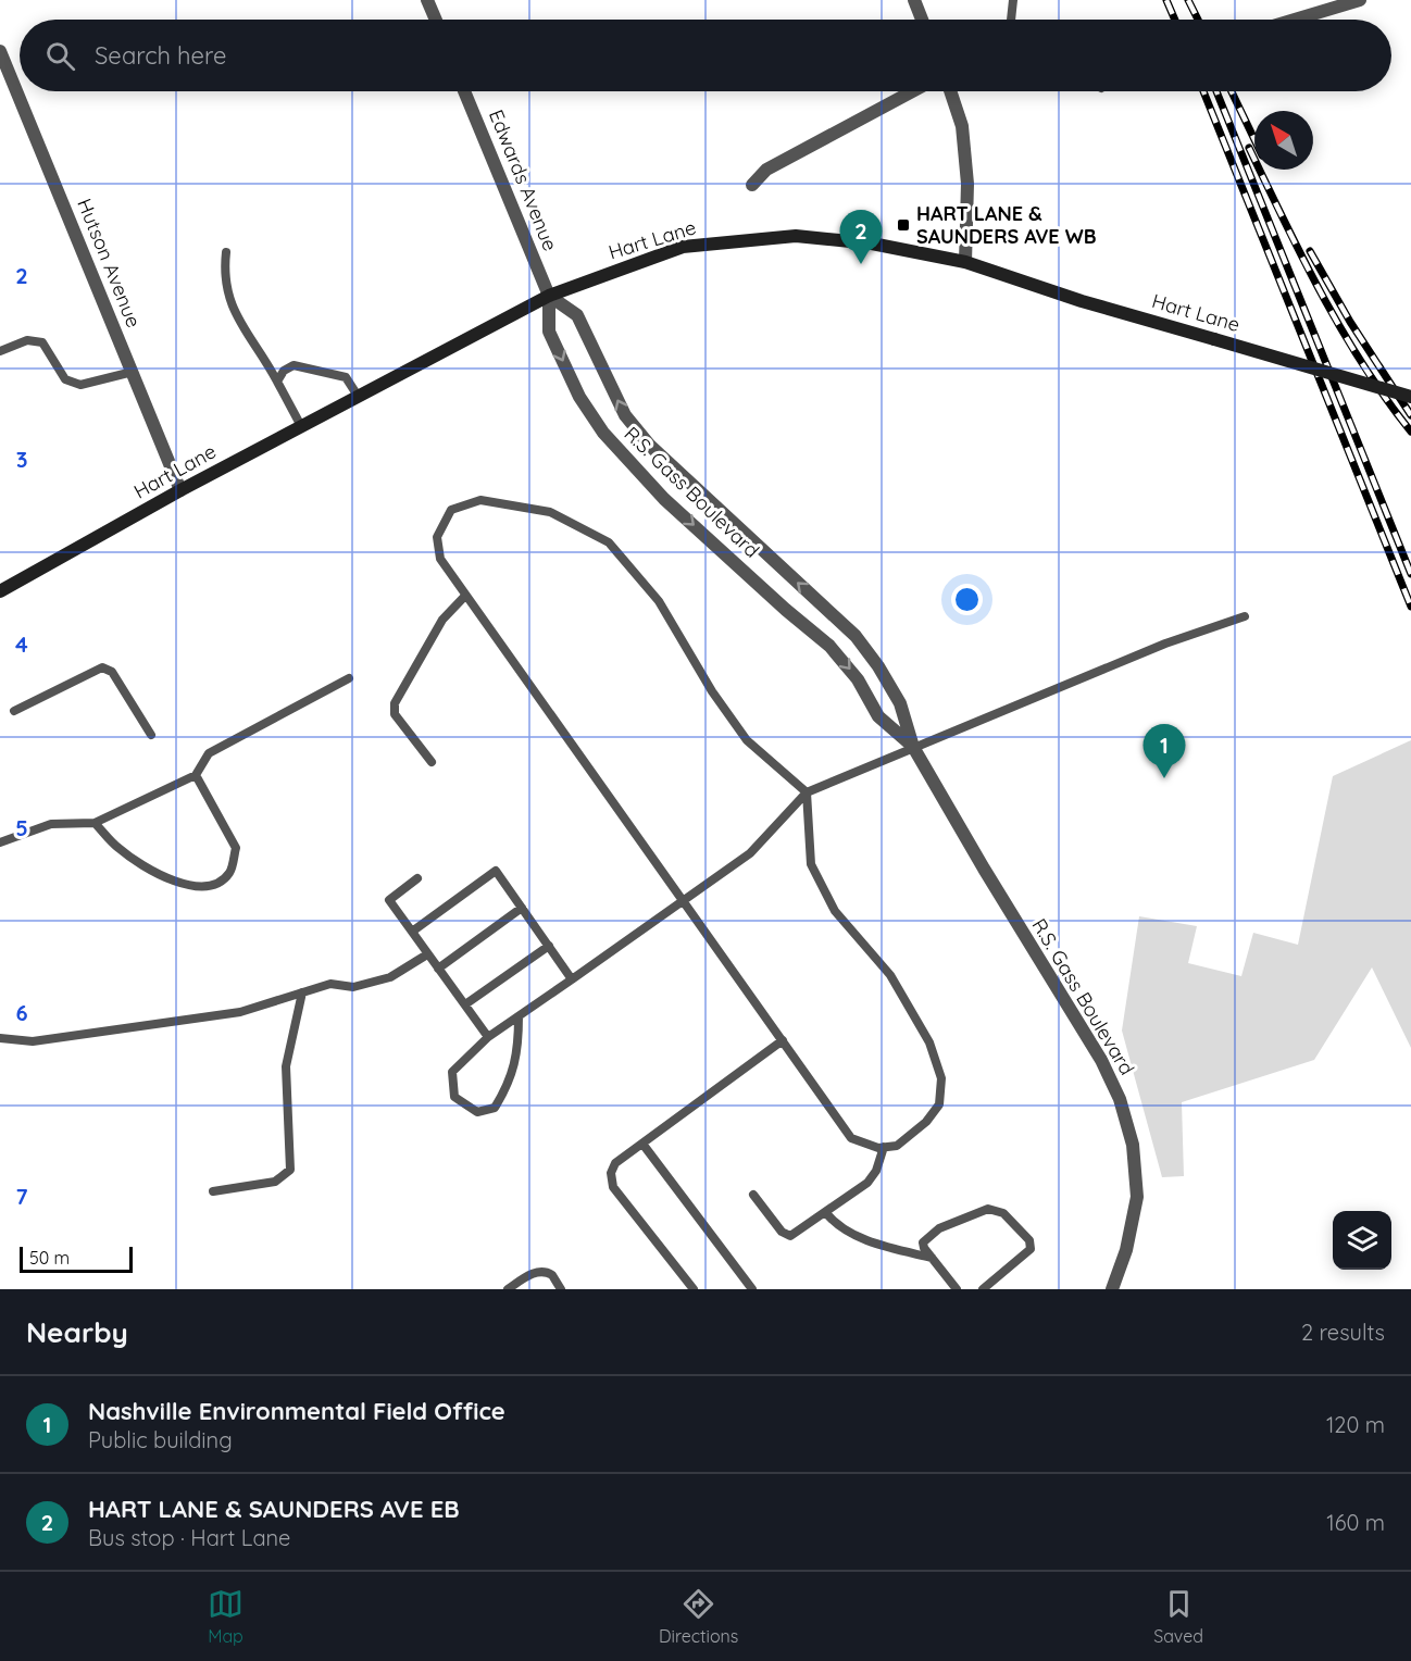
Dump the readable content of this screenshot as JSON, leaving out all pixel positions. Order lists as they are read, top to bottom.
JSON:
{
  "streets": {
    "main road": ["Hart Lane"],
    "street": ["Edwards Avenue", "Hutson Avenue", "R.S. Gass Boulevard"]
  },
  "crossings": [
    ["Edwards Avenue", "Hart Lane"],
    ["Edwards Avenue", "R.S. Gass Boulevard"],
    ["Hart Lane", "Hutson Avenue"],
    ["Hart Lane", "R.S. Gass Boulevard"]
  ],
  "places": {
    "transit": ["HART LANE & SAUNDERS AVE WB"]
  },
  "scale_bar": "50 m",
  "north": "top left",
  "page": {
    "search": "Search here",
    "pins": ["2", "1"],
    "scale": "50 m",
    "heading": ["Nearby", "2 results"],
    "list": [
      {
        "mark": "1",
        "name": "Nashville Environmental Field Office",
        "note": "Public building",
        "value": "120 m"
      },
      {
        "mark": "2",
        "name": "HART LANE & SAUNDERS AVE EB",
        "note": "Bus stop · Hart Lane",
        "value": "160 m"
      }
    ],
    "nav": ["Map", "Directions", "Saved"]
  },
  "grid": {
    "rows": [
      "2",
      "3",
      "4",
      "5",
      "6",
      "7"
    ]
  }
}
